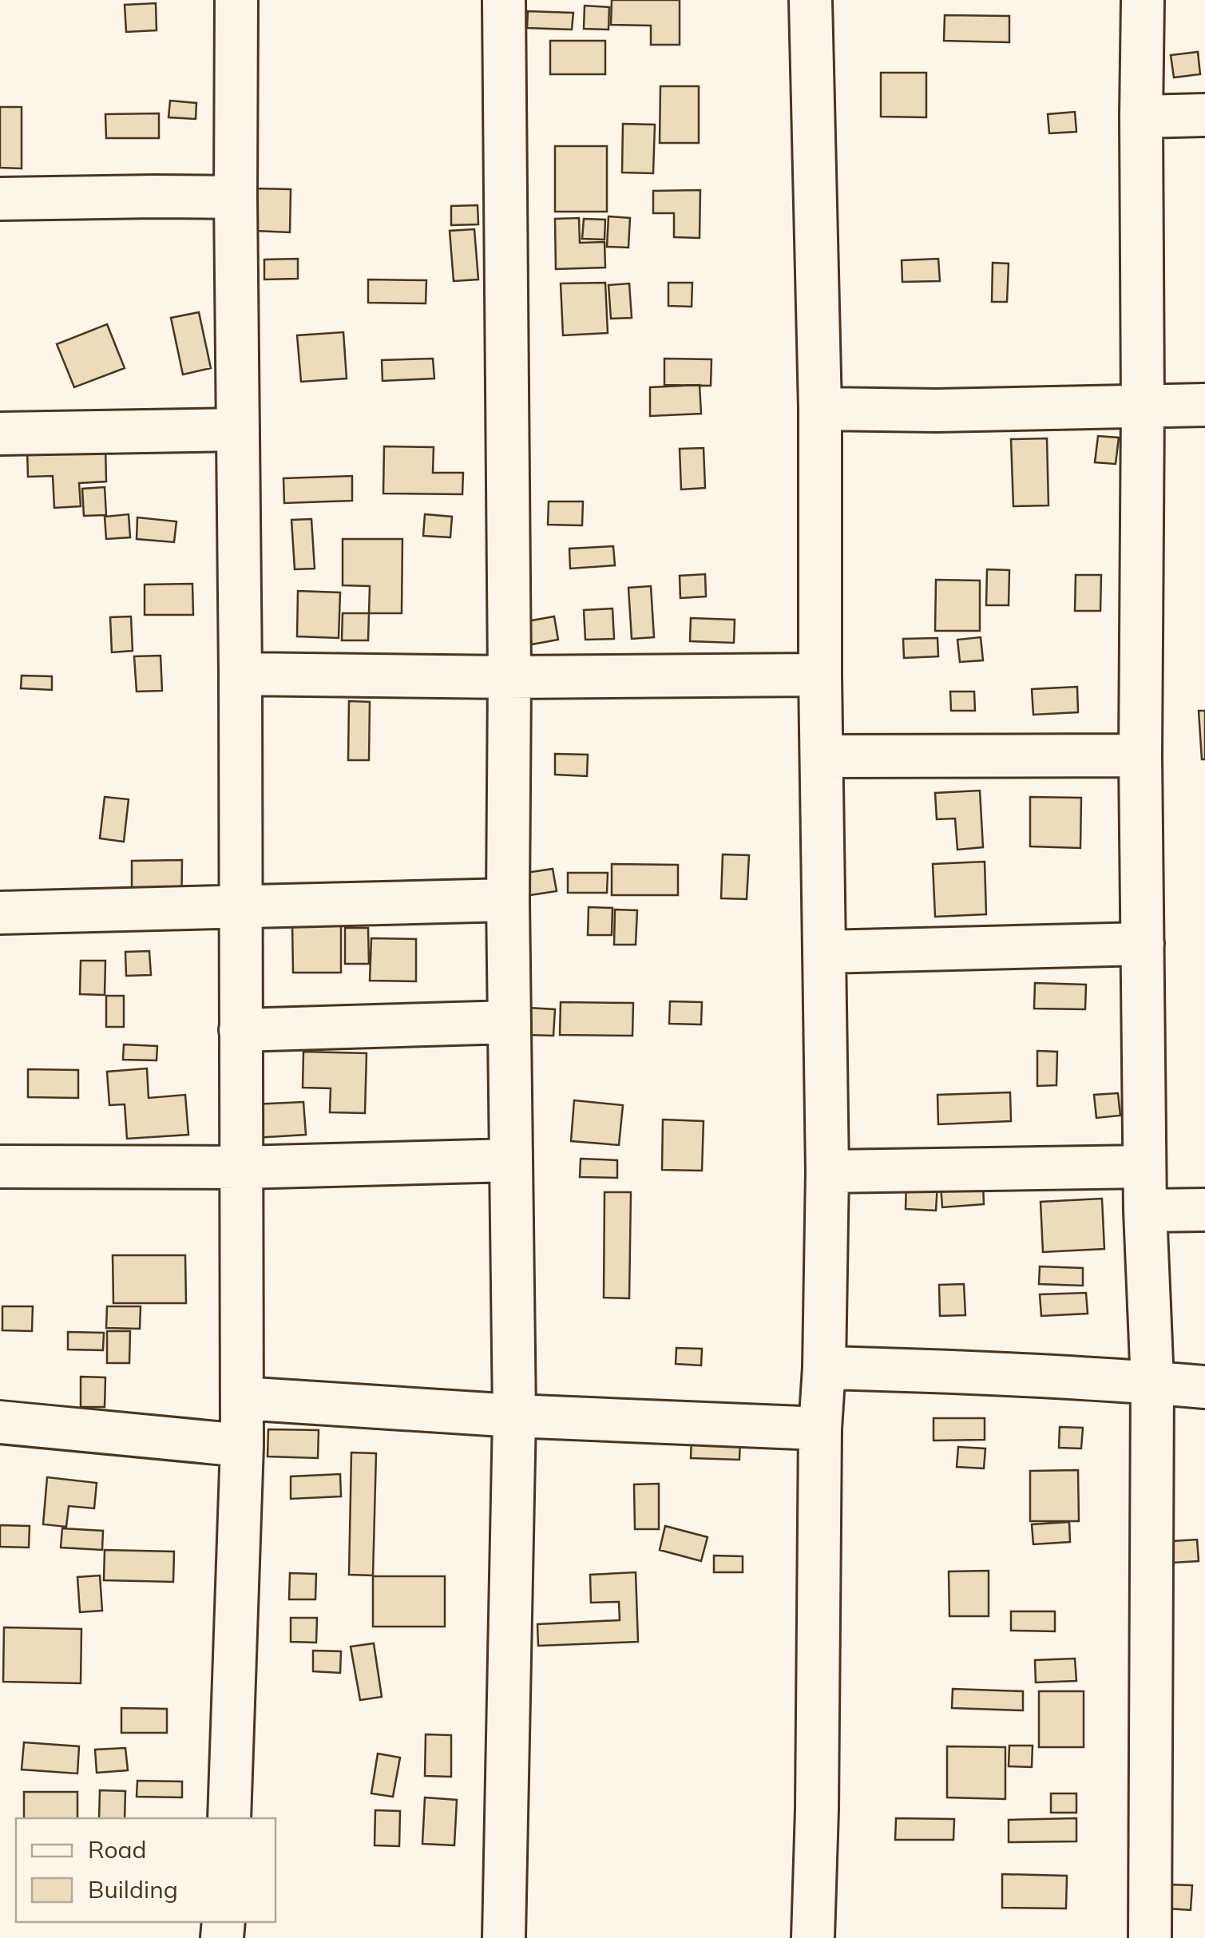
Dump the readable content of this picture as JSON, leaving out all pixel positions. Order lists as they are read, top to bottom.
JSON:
{
  "legend": ["Road", "Building"]
}
